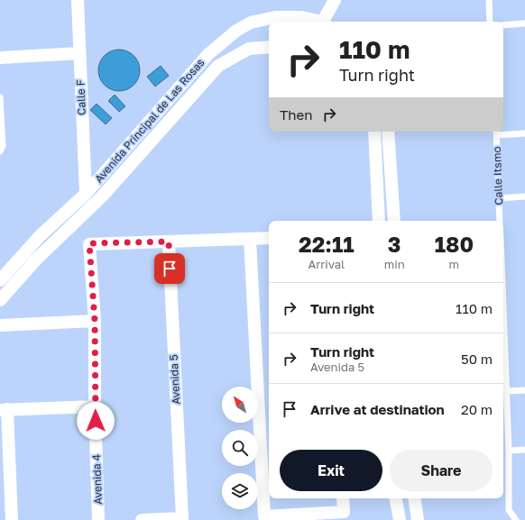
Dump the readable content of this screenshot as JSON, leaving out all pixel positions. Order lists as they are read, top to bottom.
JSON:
{
  "streets": {
    "street": [
      "Calle F",
      "Avenida Principal de Las Rosas",
      "Avenida 5",
      "Avenida 4"
    ],
    "lane": ["Calle Itsmo"]
  },
  "crossings": [
    ["Calle F", "Avenida Principal de Las Rosas"],
    ["Avenida 5", "Avenida 4"]
  ],
  "north": "top left",
  "page": {
    "turn": ["110 m", "Turn right"],
    "then": "Then",
    "eta": [
      "22:11",
      "Arrival",
      "3",
      "min",
      "180",
      "m"
    ],
    "list": [
      {
        "name": "Turn right",
        "value": "110 m"
      },
      {
        "name": "Turn right",
        "note": "Avenida 5",
        "value": "50 m"
      },
      {
        "name": "Arrive at destination",
        "value": "20 m"
      }
    ],
    "buttons": ["Exit", "Share"]
  }
}
